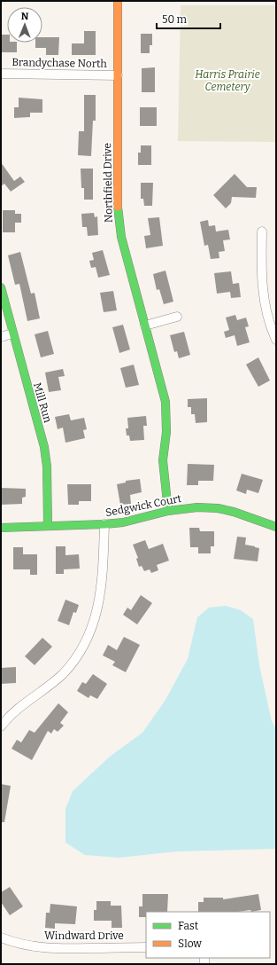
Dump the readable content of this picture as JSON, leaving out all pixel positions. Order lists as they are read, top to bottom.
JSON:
{
  "streets": {
    "street": [
      "Brandychase North",
      "Northfield Drive",
      "Mill Run",
      "Sedgwick Court",
      "Windward Drive"
    ]
  },
  "crossings": [
    ["Brandychase North", "Northfield Drive"],
    ["Northfield Drive", "Sedgwick Court"],
    ["Mill Run", "Sedgwick Court"]
  ],
  "parks": ["Harris Prairie Cemetery"],
  "legend": ["Fast", "Slow"],
  "scale_bar": "50 m",
  "north": "top"
}
